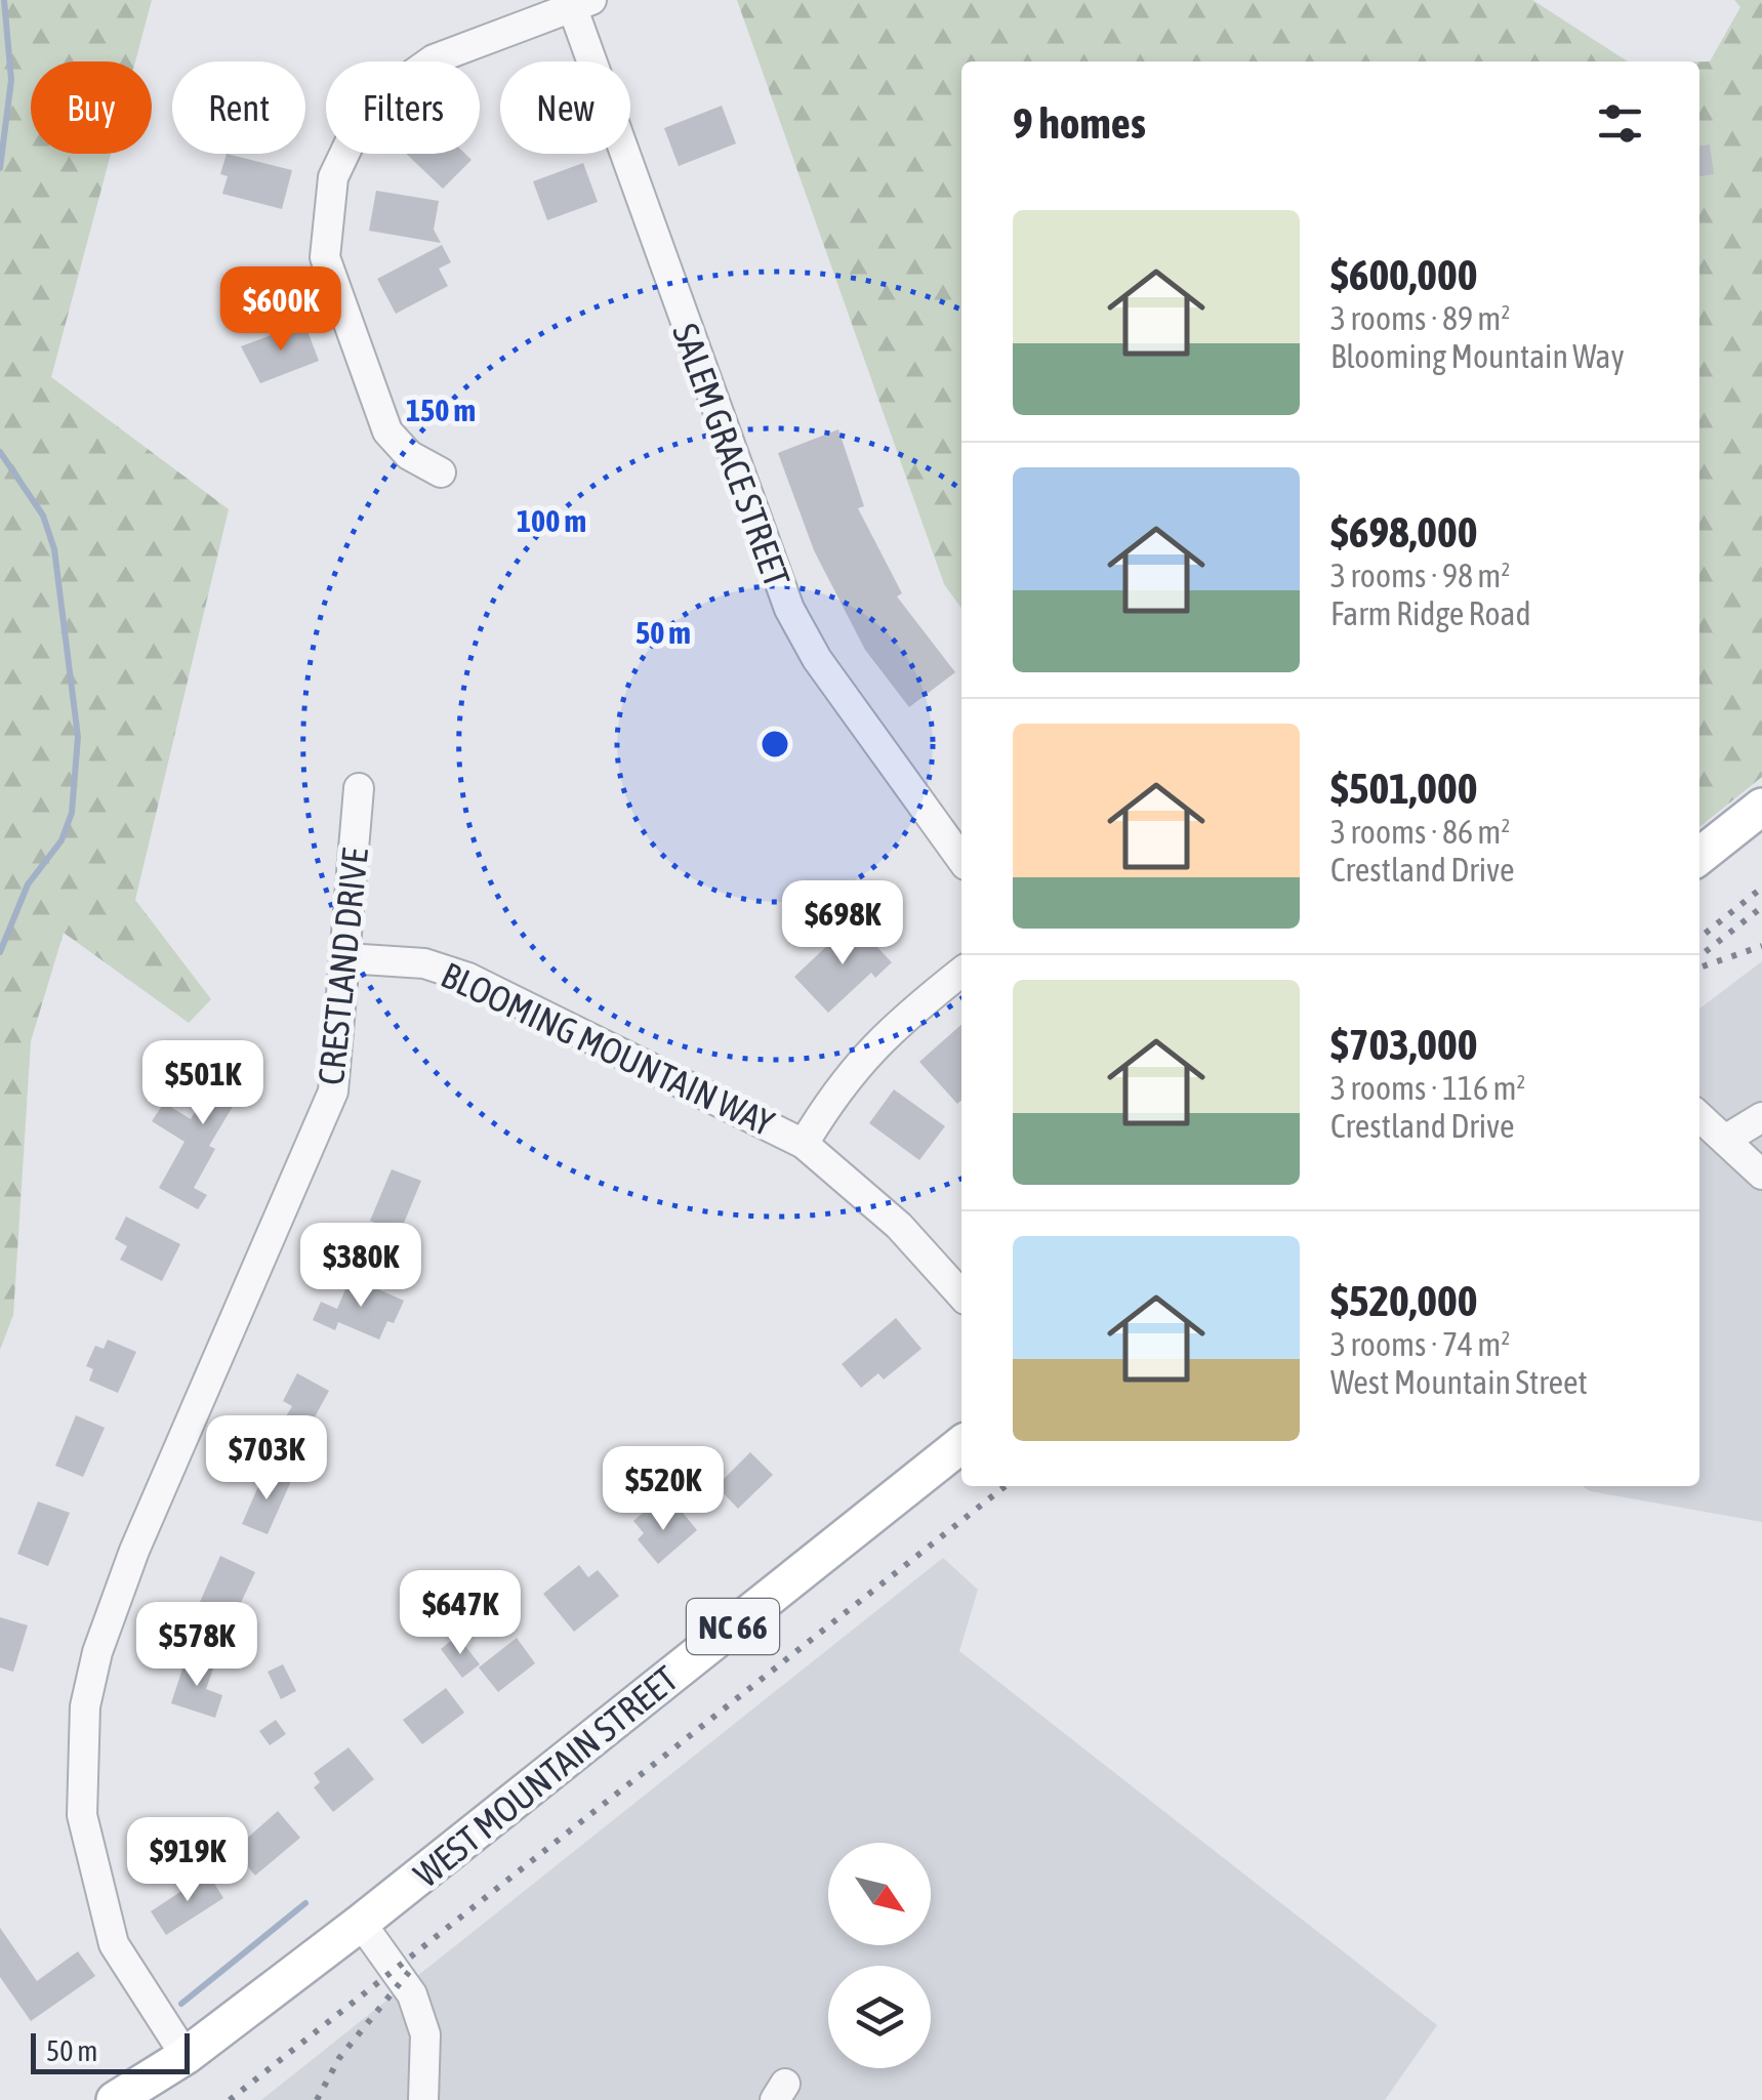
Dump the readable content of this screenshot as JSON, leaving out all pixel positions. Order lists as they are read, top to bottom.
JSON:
{
  "streets": {
    "main road": ["NC 66", "WEST MOUNTAIN STREET"],
    "street": ["SALEM GRACE STREET", "CRESTLAND DRIVE", "BLOOMING MOUNTAIN WAY"]
  },
  "crossings": [
    ["CRESTLAND DRIVE", "BLOOMING MOUNTAIN WAY"],
    ["CRESTLAND DRIVE", "WEST MOUNTAIN STREET"]
  ],
  "scale_bar": "50 m",
  "north": "bottom right",
  "page": {
    "chip": [
      "Buy",
      "Rent",
      "Filters",
      "New"
    ],
    "heading": "9 homes",
    "list": [
      {
        "name": "$600,000",
        "note": "3 rooms · 89 m² · Blooming Mountain Way"
      },
      {
        "name": "$698,000",
        "note": "3 rooms · 98 m² · Farm Ridge Road"
      },
      {
        "name": "$501,000",
        "note": "3 rooms · 86 m² · Crestland Drive"
      },
      {
        "name": "$703,000",
        "note": "3 rooms · 116 m² · Crestland Drive"
      },
      {
        "name": "$520,000",
        "note": "3 rooms · 74 m² · West Mountain Street"
      }
    ],
    "price": [
      "$600K",
      "$698K",
      "$501K",
      "$380K",
      "$703K",
      "$520K",
      "$647K",
      "$578K",
      "$919K"
    ],
    "scale": "50 m"
  },
  "rings": ["150 m", "100 m", "50 m"]
}
